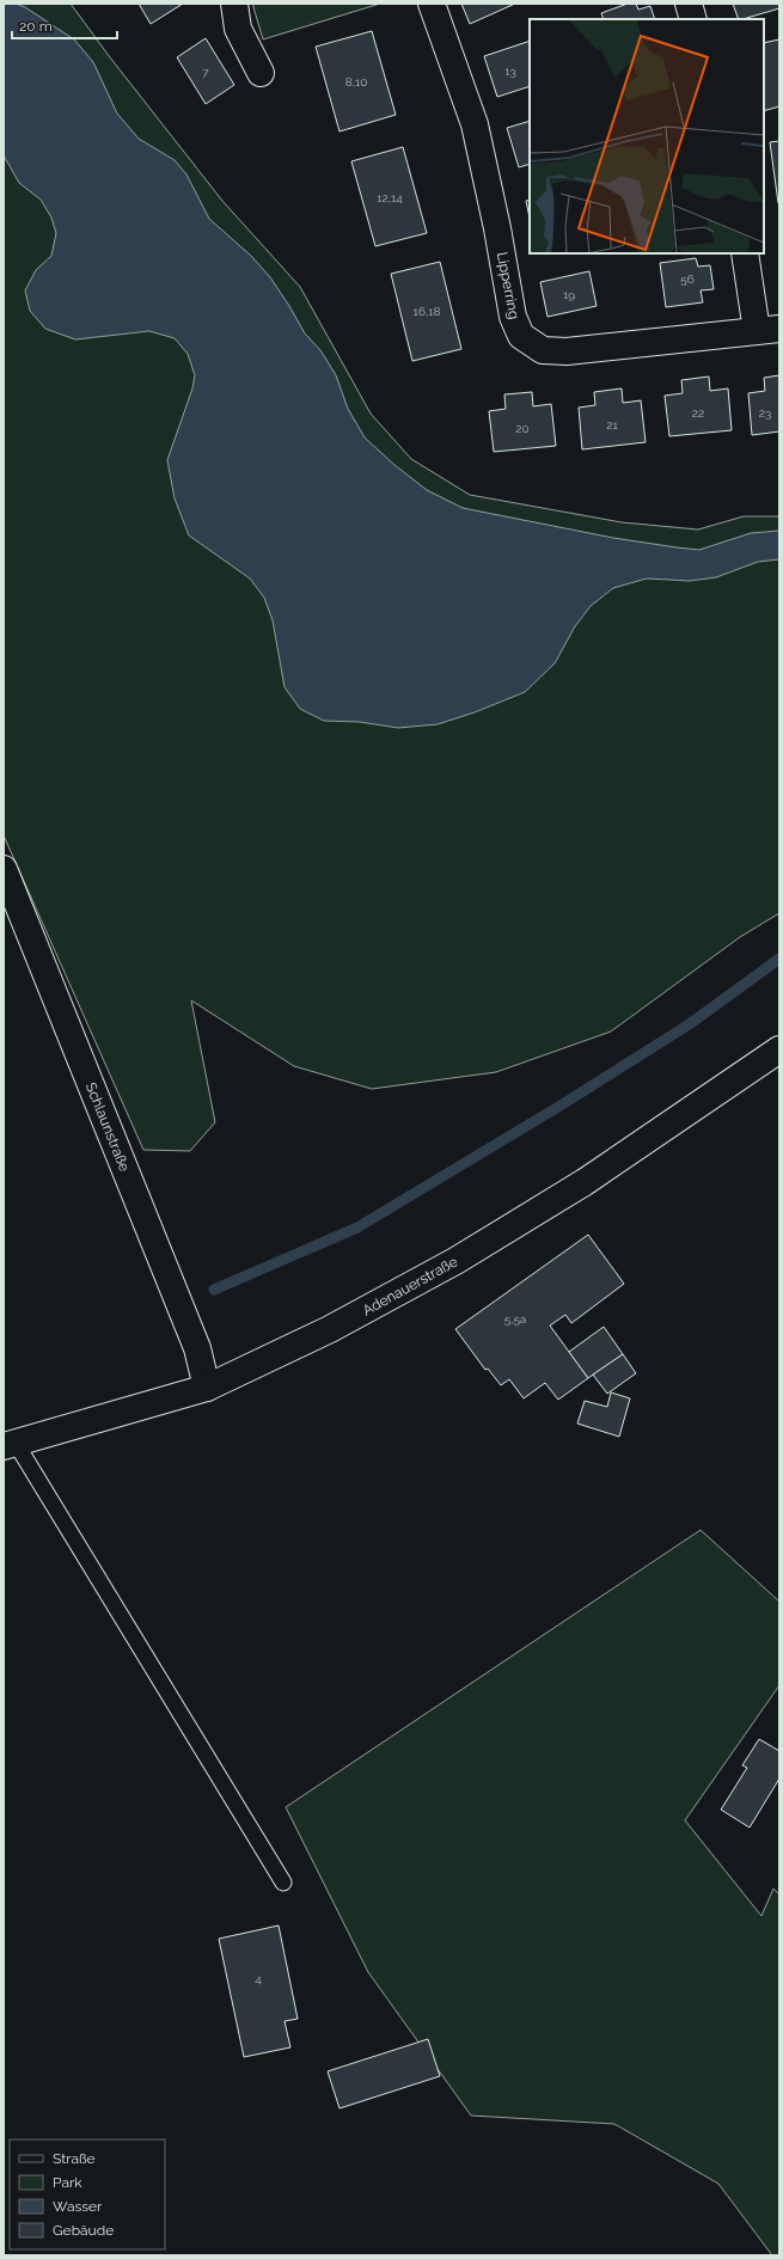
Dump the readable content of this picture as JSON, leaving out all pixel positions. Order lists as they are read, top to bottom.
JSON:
{
  "streets": {
    "street": ["Lipperring", "Schlaunstraße", "Adenauerstraße"]
  },
  "crossings": [
    ["Schlaunstraße", "Adenauerstraße"]
  ],
  "house_numbers": [
    "13",
    "7",
    "8,10",
    "12,14",
    "56",
    "19",
    "16,18",
    "22",
    "23",
    "21",
    "20",
    "5,5a",
    "4"
  ],
  "legend": [
    "Straße",
    "Park",
    "Wasser",
    "Gebäude"
  ],
  "scale_bar": "20 m"
}
